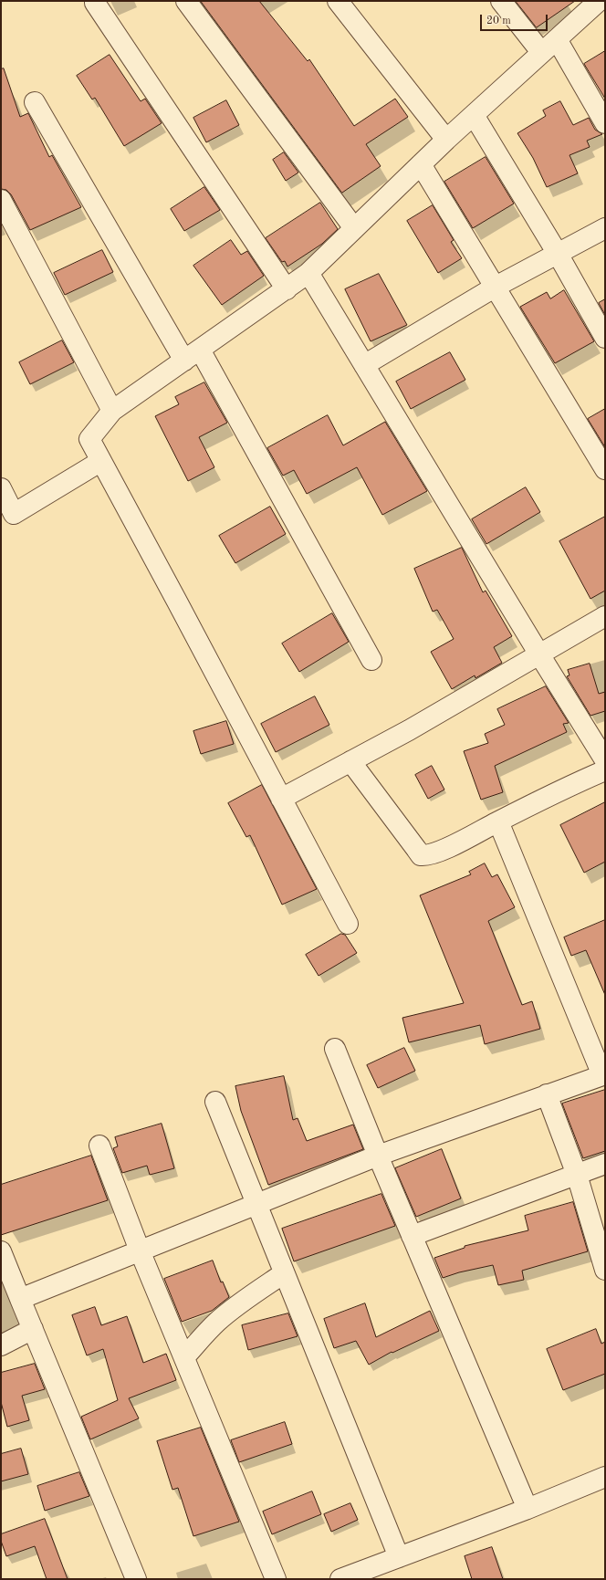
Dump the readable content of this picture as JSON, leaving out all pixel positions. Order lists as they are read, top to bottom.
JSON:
{
  "scale_bar": "20 m"
}
